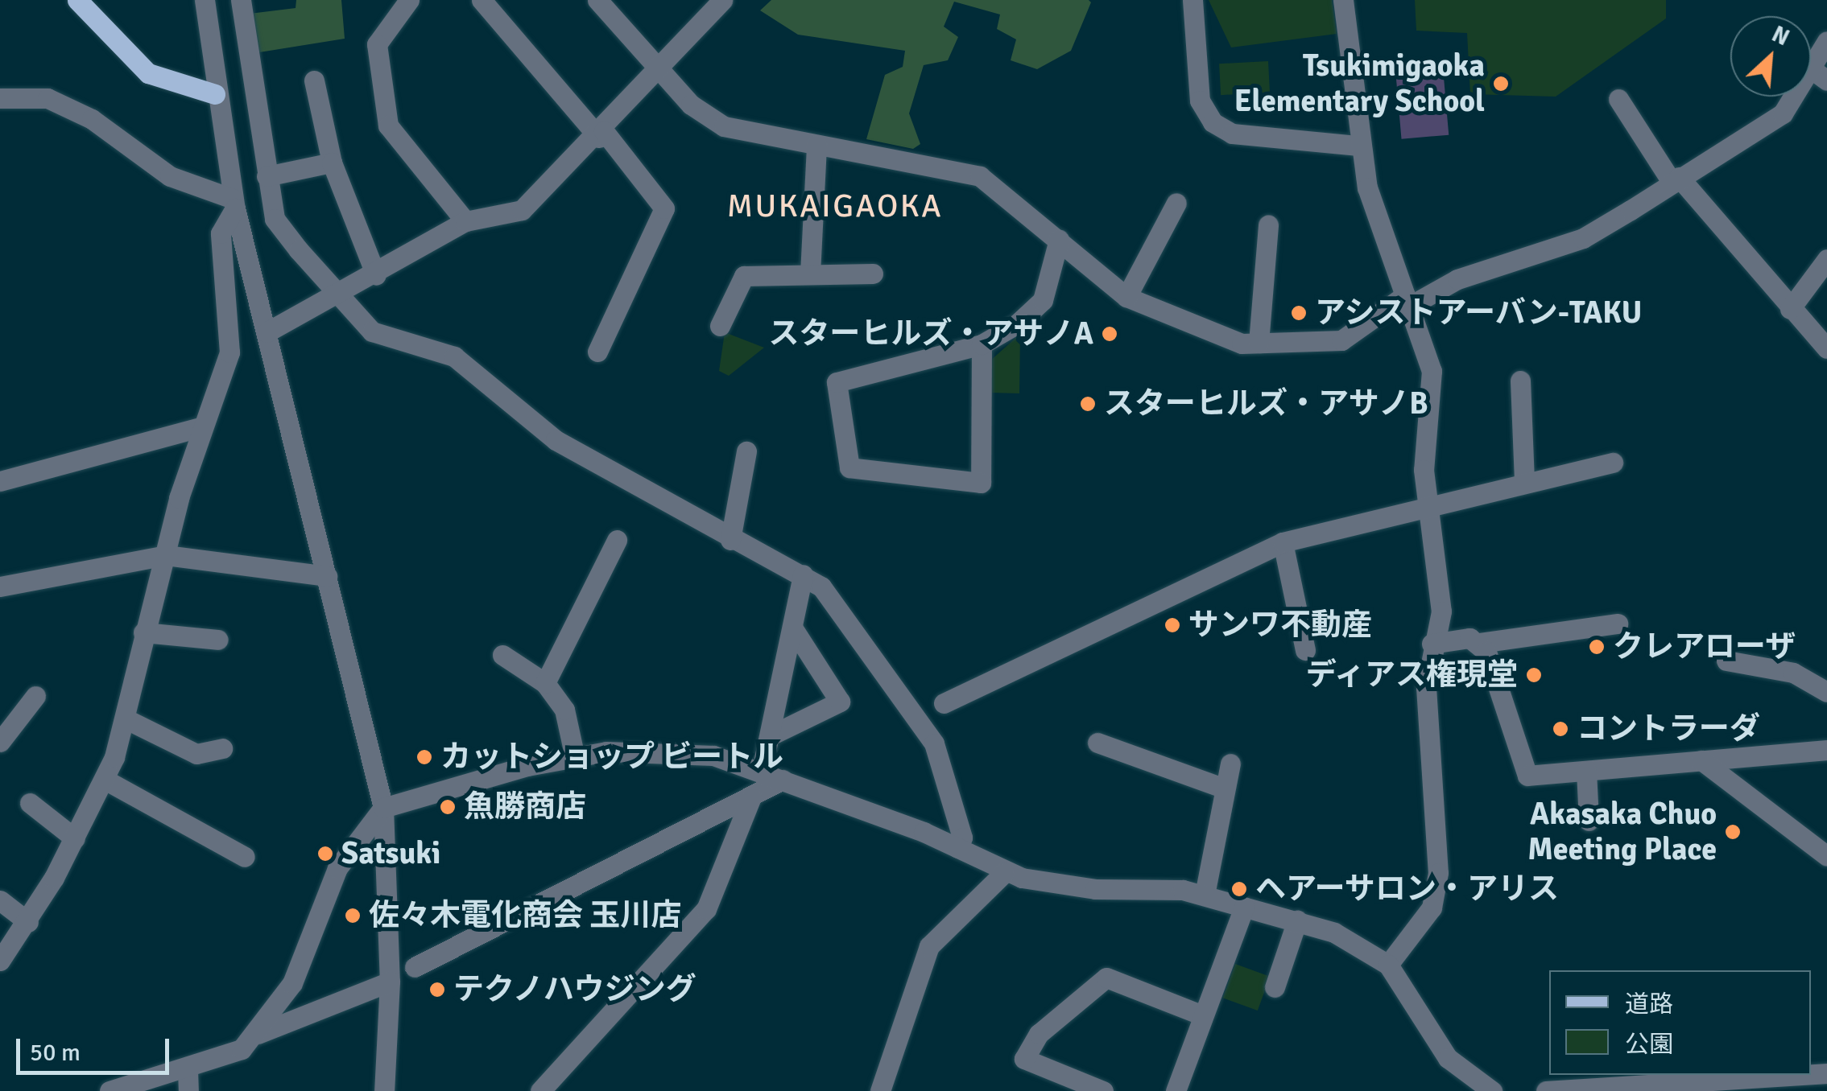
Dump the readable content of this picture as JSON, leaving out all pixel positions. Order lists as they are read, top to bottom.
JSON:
{
  "districts": ["MUKAIGAOKA"],
  "places": [
    "Tsukimigaoka Elementary School",
    "アシストアーバン-TAKU",
    "スターヒルズ・アサノA",
    "スターヒルズ・アサノB",
    "サンワ不動産",
    "クレアローザ",
    "ディアス権現堂",
    "コントラーダ",
    "カットショップ ビートル",
    "魚勝商店",
    "Akasaka Chuo Meeting Place",
    "Satsuki",
    "ヘアーサロン・アリス",
    "佐々木電化商会 玉川店",
    "テクノハウジング"
  ],
  "legend": ["道路", "公園"],
  "scale_bar": "50 m",
  "north": "top right"
}
